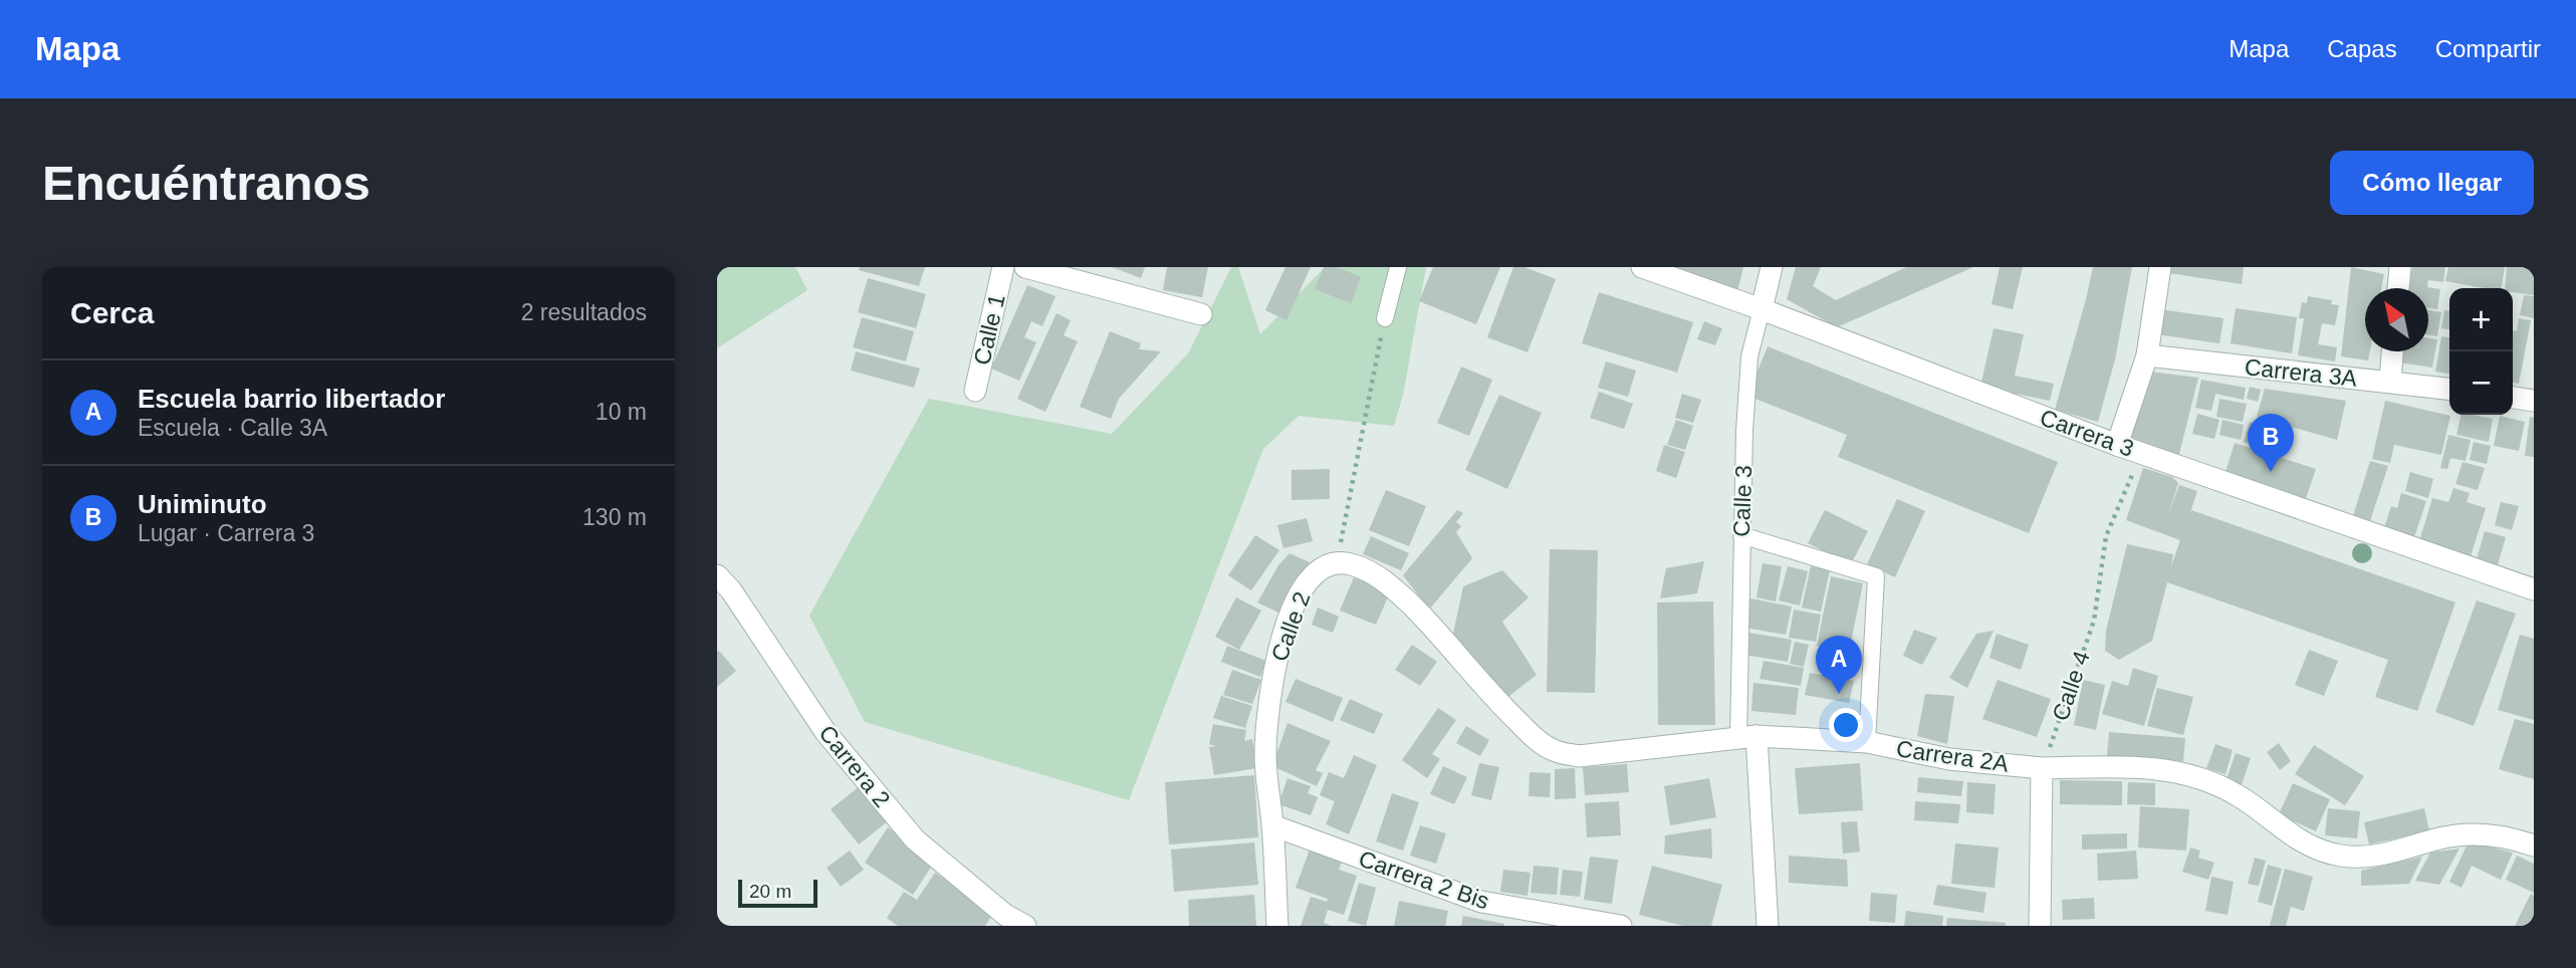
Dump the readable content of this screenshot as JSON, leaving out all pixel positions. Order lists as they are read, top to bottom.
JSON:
{
  "streets": {
    "street": [
      "Calle 1",
      "Carrera 3A",
      "Carrera 3",
      "Calle 3",
      "Calle 2",
      "Carrera 2A",
      "Carrera 2",
      "Carrera 2 Bis"
    ],
    "path": ["Calle 4"]
  },
  "crossings": [
    ["Carrera 3", "Calle 3"],
    ["Carrera 3", "Calle 4"],
    ["Calle 3", "Carrera 2A"],
    ["Calle 2", "Carrera 2A"],
    ["Calle 2", "Carrera 2 Bis"],
    ["Calle 4", "Carrera 2A"]
  ],
  "scale_bar": "20 m",
  "north": "top left",
  "page": {
    "header": "Mapa",
    "nav": ["Mapa", "Capas", "Compartir"],
    "buttons": "Cómo llegar",
    "title": "Encuéntranos",
    "heading": ["Cerca", "2 resultados"],
    "map_buttons": ["+", "−"],
    "list": [
      {
        "mark": "A",
        "name": "Escuela barrio libertador",
        "note": "Escuela · Calle 3A",
        "value": "10 m"
      },
      {
        "mark": "B",
        "name": "Uniminuto",
        "note": "Lugar · Carrera 3",
        "value": "130 m"
      }
    ],
    "pins": ["B", "A"],
    "scale": "20 m"
  }
}
